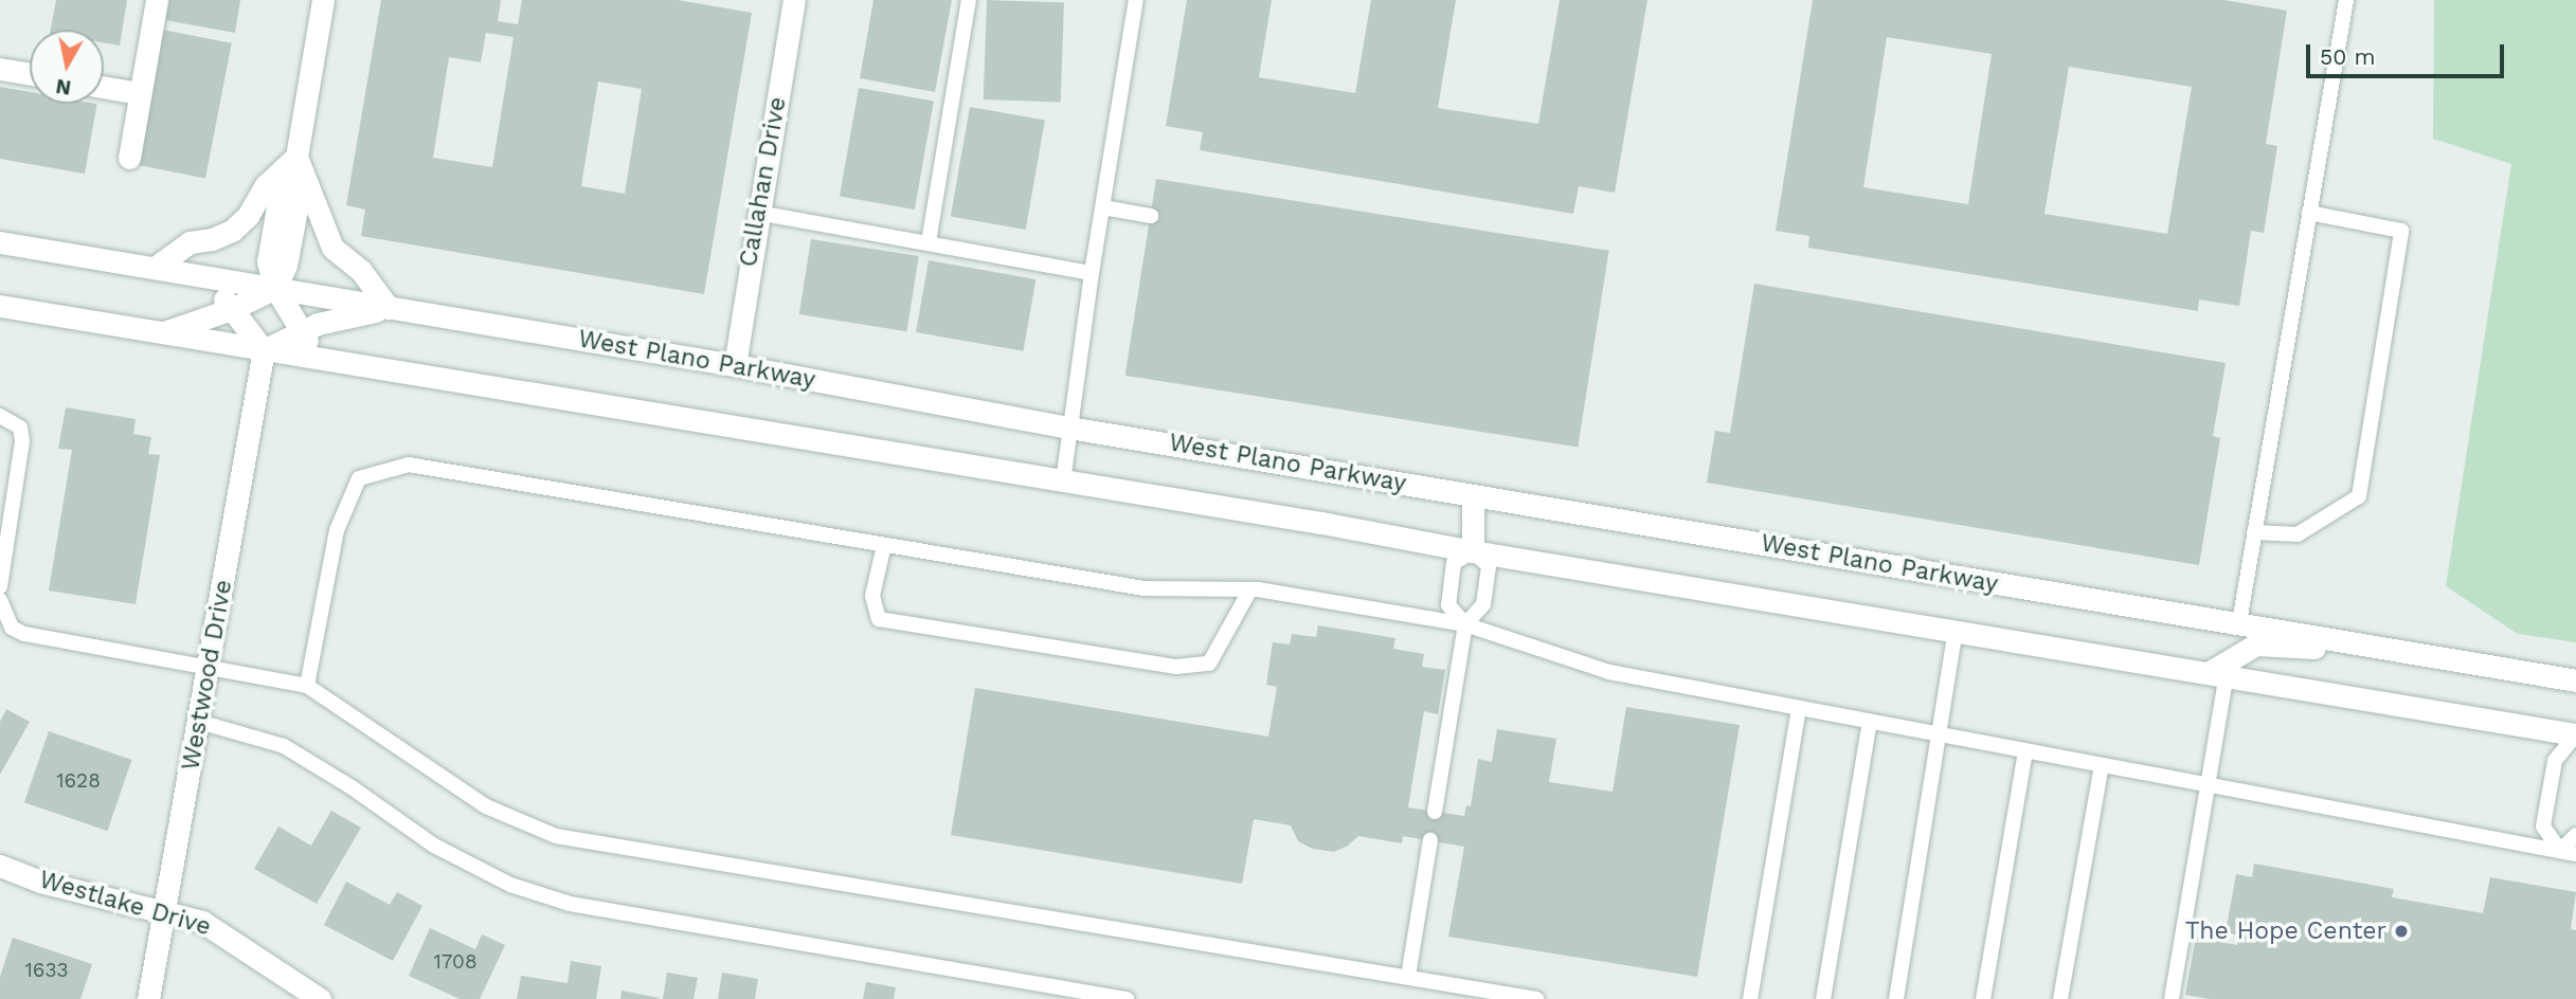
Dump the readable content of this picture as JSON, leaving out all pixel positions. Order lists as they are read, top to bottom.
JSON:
{
  "streets": {
    "main road": [
      "Callahan Drive",
      "West Plano Parkway",
      "Westwood Drive",
      "Westlake Drive"
    ]
  },
  "crossings": [
    ["Callahan Drive", "West Plano Parkway"],
    ["Westwood Drive", "Westlake Drive"]
  ],
  "places": ["The Hope Center"],
  "house_numbers": ["1628", "1708", "1633"],
  "scale_bar": "50 m",
  "north": "bottom"
}
